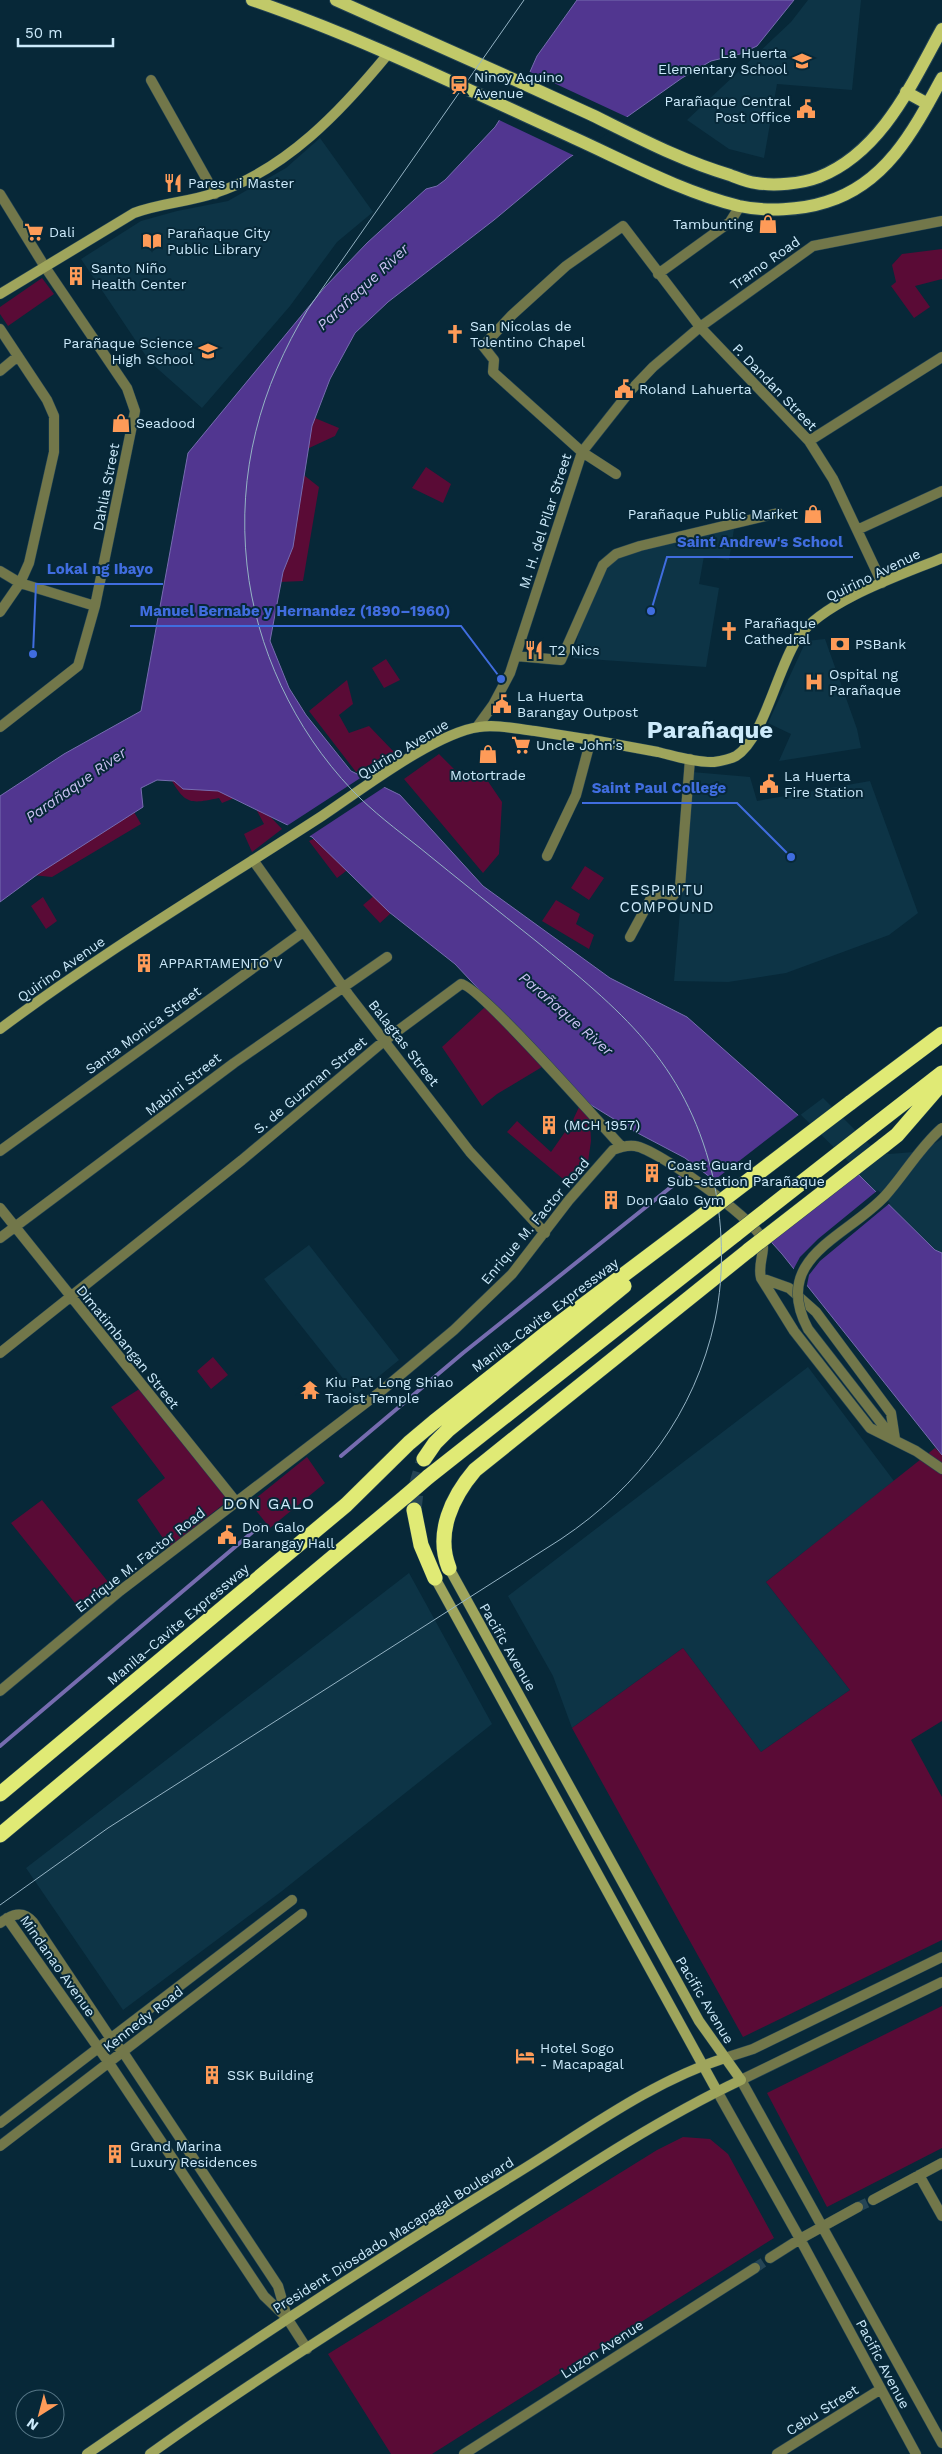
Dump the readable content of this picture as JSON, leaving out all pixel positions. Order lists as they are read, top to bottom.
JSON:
{
  "streets": {
    "highway": ["Manila–Cavite Expressway"],
    "main road": ["Quirino Avenue", "Pacific Avenue", "President Diosdado Macapagal Boulevard"],
    "street": [
      "Tramo Road",
      "P. Dandan Street",
      "Dahlia Street",
      "M. H. del Pilar Street",
      "Santa Monica Street",
      "Balagtas Street",
      "Mabini Street",
      "S. de Guzman Street",
      "Enrique M. Factor Road",
      "Dimatimbangan Street",
      "Mindanao Avenue",
      "Kennedy Road",
      "Luzon Avenue",
      "Cebu Street"
    ]
  },
  "crossings": [
    ["Tramo Road", "P. Dandan Street"],
    ["Tramo Road", "M. H. del Pilar Street"],
    ["P. Dandan Street", "M. H. del Pilar Street"],
    ["P. Dandan Street", "Quirino Avenue"],
    ["M. H. del Pilar Street", "Quirino Avenue"],
    ["Quirino Avenue", "Balagtas Street"],
    ["Santa Monica Street", "Balagtas Street"],
    ["Balagtas Street", "Mabini Street"],
    ["Balagtas Street", "S. de Guzman Street"],
    ["Balagtas Street", "Enrique M. Factor Road"],
    ["Mabini Street", "Dimatimbangan Street"],
    ["S. de Guzman Street", "Enrique M. Factor Road"],
    ["S. de Guzman Street", "Dimatimbangan Street"],
    ["Enrique M. Factor Road", "Dimatimbangan Street"],
    ["Pacific Avenue", "President Diosdado Macapagal Boulevard"],
    ["Pacific Avenue", "Cebu Street"],
    ["Mindanao Avenue", "Kennedy Road"],
    ["Mindanao Avenue", "President Diosdado Macapagal Boulevard"]
  ],
  "districts": ["Parañaque", "ESPIRITU COMPOUND", "DON GALO"],
  "water": ["Parañaque River"],
  "places": {
    "school or university": ["La Huerta Elementary School", "Parañaque Science High School"],
    "station": ["Ninoy Aquino Avenue"],
    "public building": [
      "Parañaque Central Post Office",
      "Roland Lahuerta",
      "La Huerta Barangay Outpost",
      "La Huerta Fire Station",
      "Don Galo Barangay Hall"
    ],
    "restaurant": ["Pares ni Master", "T2 Nics"],
    "shop": [
      "Tambunting",
      "Seadood",
      "Parañaque Public Market",
      "Motortrade"
    ],
    "supermarket": ["Dali", "Uncle John's"],
    "library": ["Parañaque City Public Library"],
    "building": [
      "Santo Niño Health Center",
      "APPARTAMENTO V",
      "(MCH 1957)",
      "Coast Guard Sub-station Parañaque",
      "Don Galo Gym",
      "SSK Building",
      "Grand Marina Luxury Residences"
    ],
    "church": ["San Nicolas de Tolentino Chapel", "Parañaque Cathedral"],
    "other": [
      "Saint Andrew's School",
      "Lokal ng Ibayo",
      "Manuel Bernabe y Hernandez (1890–1960)",
      "Saint Paul College"
    ],
    "bank": ["PSBank"],
    "hospital": ["Ospital ng Parañaque"],
    "temple": ["Kiu Pat Long Shiao Taoist Temple"],
    "hotel": ["Hotel Sogo - Macapagal"]
  },
  "scale_bar": "50 m",
  "north": "bottom left"
}
